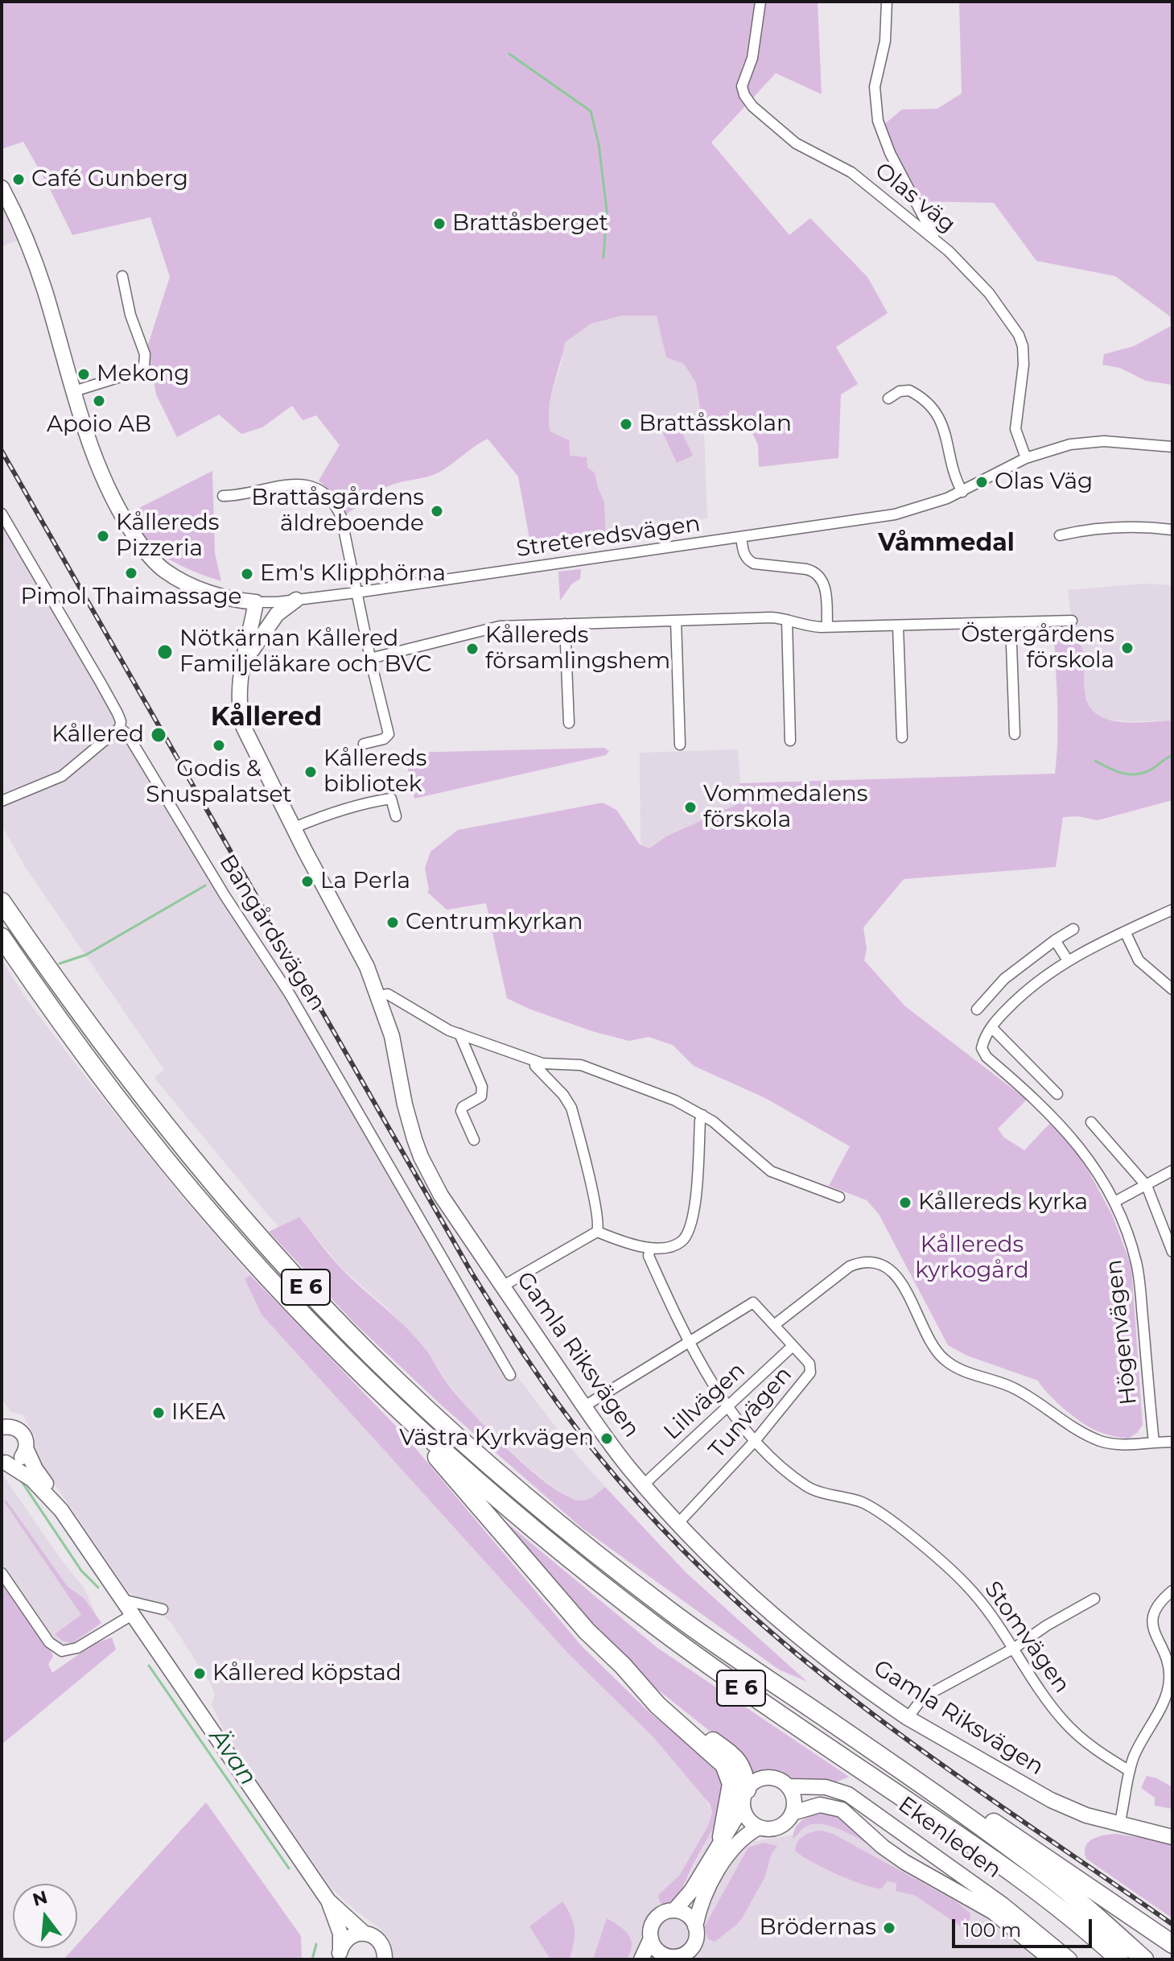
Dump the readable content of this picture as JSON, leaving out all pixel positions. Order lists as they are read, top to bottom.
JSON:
{
  "streets": {
    "highway": ["E 6"],
    "street": [
      "Olas väg",
      "Streteredsvägen",
      "Bangårdsvägen",
      "Högenvägen",
      "Gamla Riksvägen",
      "Lillvägen",
      "Tunvägen",
      "Stomvägen",
      "Ekenleden"
    ]
  },
  "crossings": [
    ["Olas väg", "Streteredsvägen"],
    ["Streteredsvägen", "Gamla Riksvägen"],
    ["Gamla Riksvägen", "Lillvägen"],
    ["Gamla Riksvägen", "Tunvägen"],
    ["Lillvägen", "Tunvägen"],
    ["Lillvägen", "Stomvägen"],
    ["Tunvägen", "Stomvägen"]
  ],
  "districts": ["Våmmedal", "Kållered"],
  "water": ["Ävan"],
  "parks": ["Kållereds kyrkogård"],
  "places": [
    "Café Gunberg",
    "Brattåsberget",
    "Mekong",
    "Apoio AB",
    "Brattåsskolan",
    "Olas Väg",
    "Brattåsgårdens äldreboende",
    "Kållereds Pizzeria",
    "Pimol Thaimassage",
    "Em's Klipphörna",
    "Östergårdens förskola",
    "Kållereds församlingshem",
    "Nötkärnan Kållered Familjeläkare och BVC",
    "Kållered",
    "Godis & Snuspalatset",
    "Kållereds bibliotek",
    "Vommedalens förskola",
    "La Perla",
    "Centrumkyrkan",
    "Kållereds kyrka",
    "IKEA",
    "Västra Kyrkvägen",
    "Kållered köpstad",
    "Brödernas"
  ],
  "scale_bar": "100 m",
  "north": "top"
}
